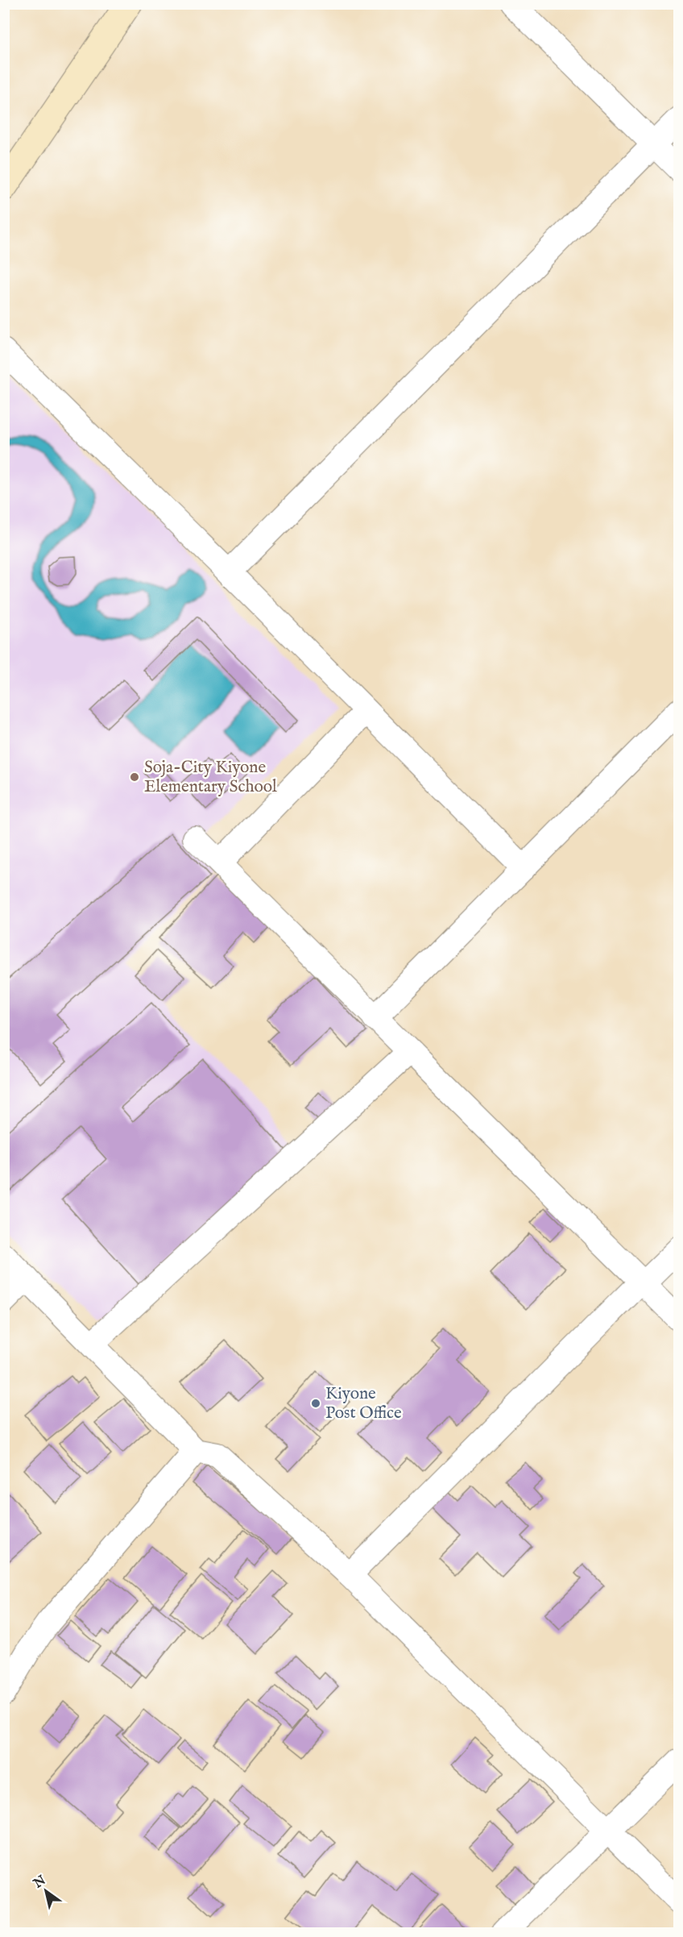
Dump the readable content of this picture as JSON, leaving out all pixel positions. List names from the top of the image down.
{
  "places": ["Soja-City Kiyone Elementary School", "Kiyone Post Office"],
  "north": "top left"
}
